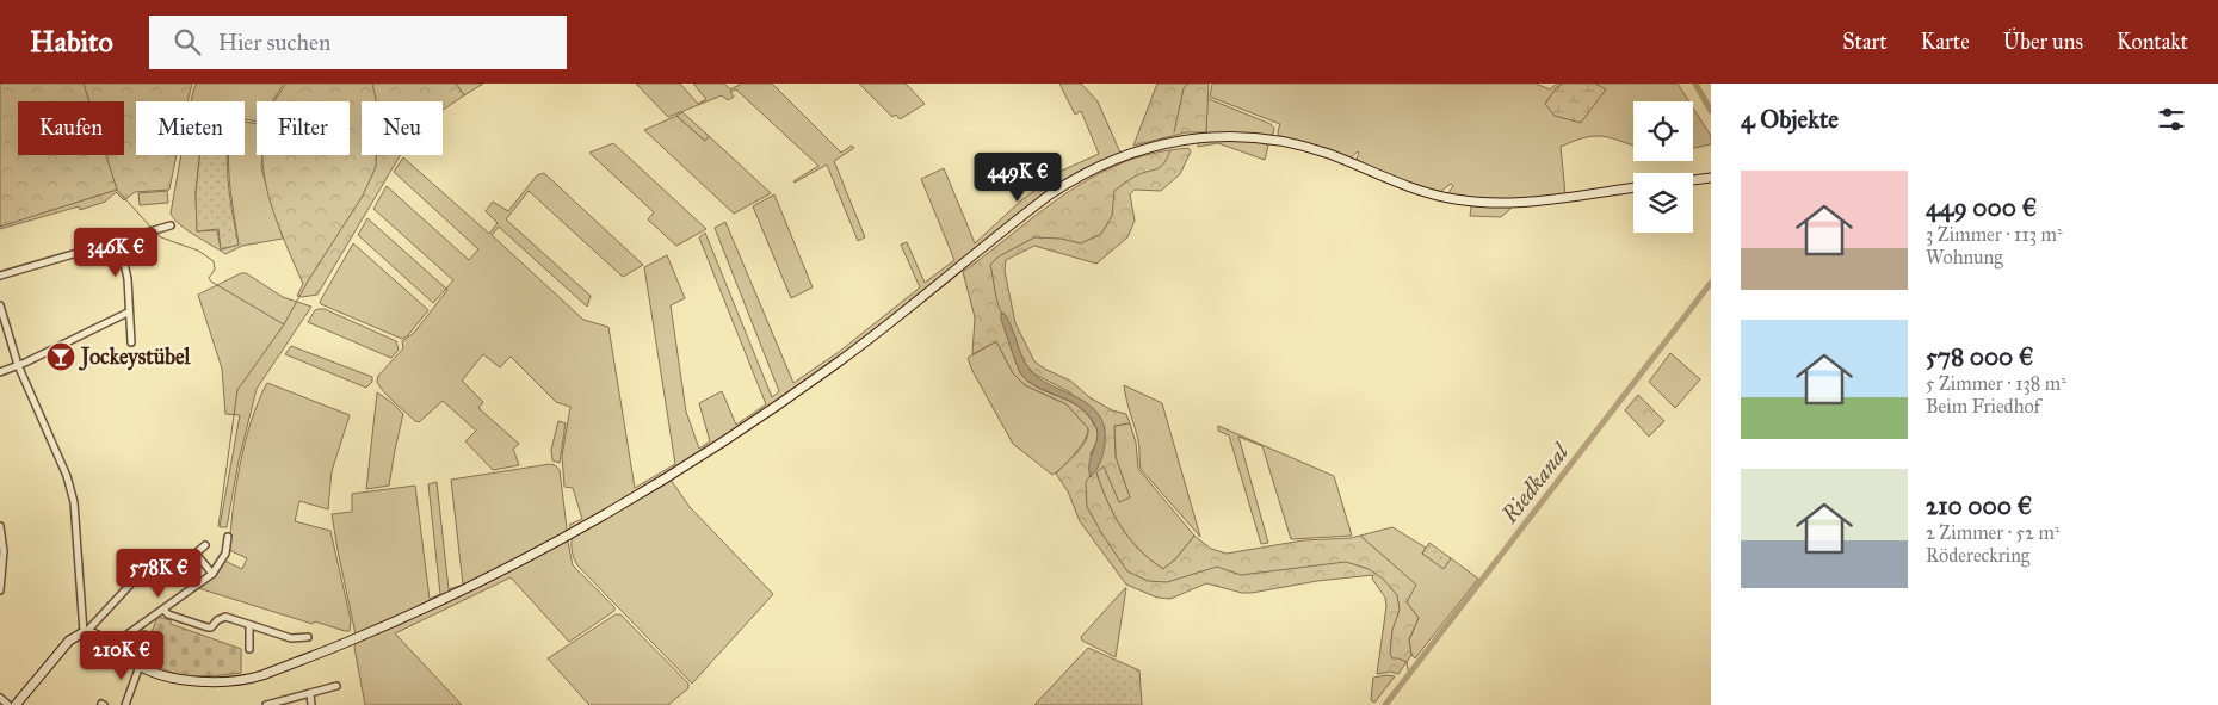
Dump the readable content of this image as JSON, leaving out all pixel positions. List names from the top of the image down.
{
  "water": ["Riedkanal"],
  "places": {
    "bar": ["Jockeystübel"]
  },
  "page": {
    "header": "Habito",
    "search": "Hier suchen",
    "nav": [
      "Start",
      "Karte",
      "Über uns",
      "Kontakt"
    ],
    "heading": "4 Objekte",
    "chip": [
      "Kaufen",
      "Mieten",
      "Filter",
      "Neu"
    ],
    "price": [
      "449K €",
      "346K €",
      "578K €",
      "210K €"
    ],
    "list": [
      {
        "name": "449 000 €",
        "note": "3 Zimmer · 113 m² · Wohnung"
      },
      {
        "name": "578 000 €",
        "note": "5 Zimmer · 138 m² · Beim Friedhof"
      },
      {
        "name": "210 000 €",
        "note": "2 Zimmer · 52 m² · Rödereckring"
      }
    ]
  }
}
